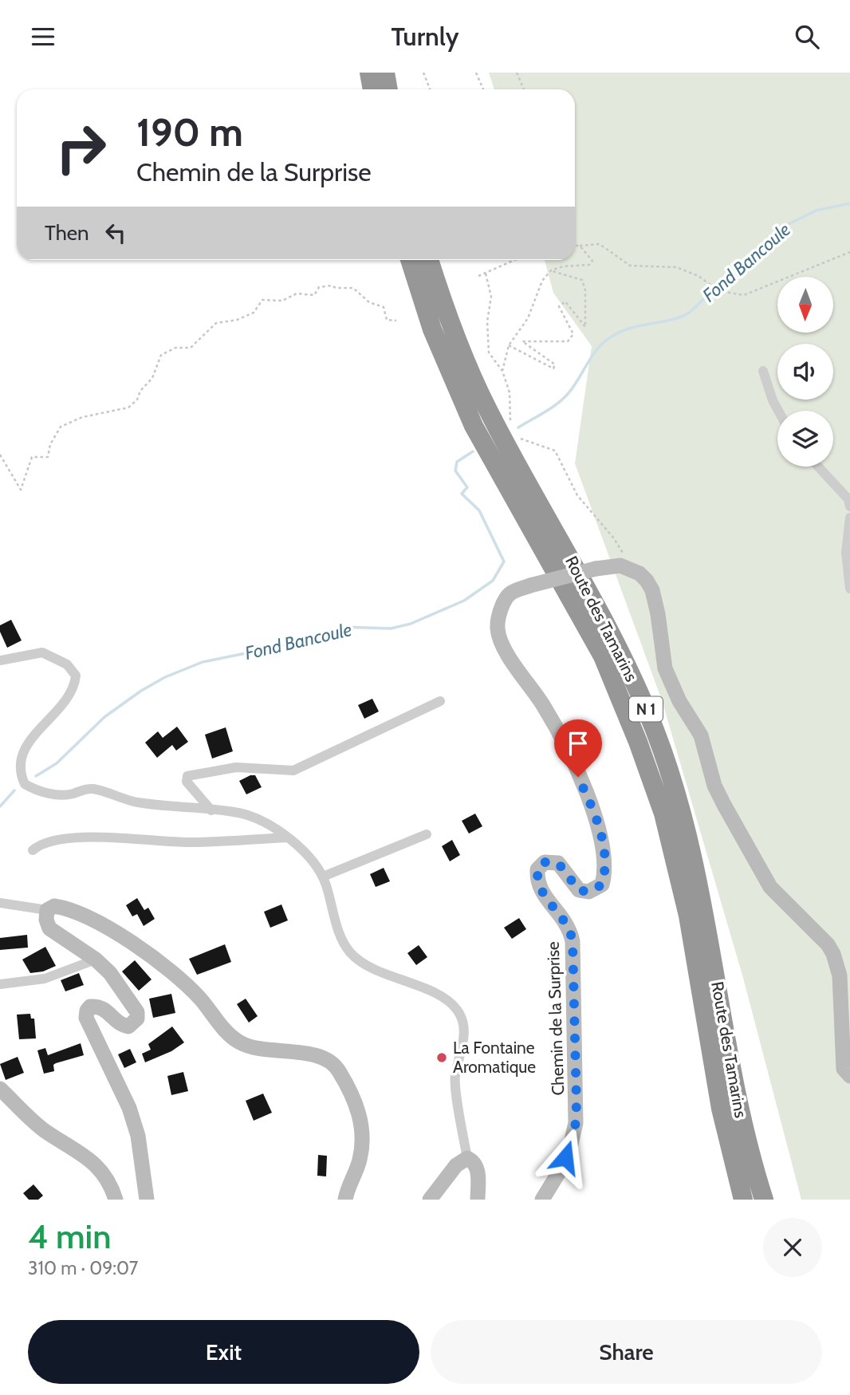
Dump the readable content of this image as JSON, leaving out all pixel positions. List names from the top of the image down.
{
  "streets": {
    "highway": ["Route des Tamarins", "N 1"],
    "main road": ["Chemin de la Surprise"]
  },
  "water": ["Fond Bancoule"],
  "places": ["La Fontaine Aromatique"],
  "north": "bottom",
  "page": {
    "header": "Turnly",
    "turn": ["190 m", "Chemin de la Surprise"],
    "then": "Then",
    "heading": ["4 min", "310 m · 09:07"],
    "buttons": ["Exit", "Share"]
  }
}
